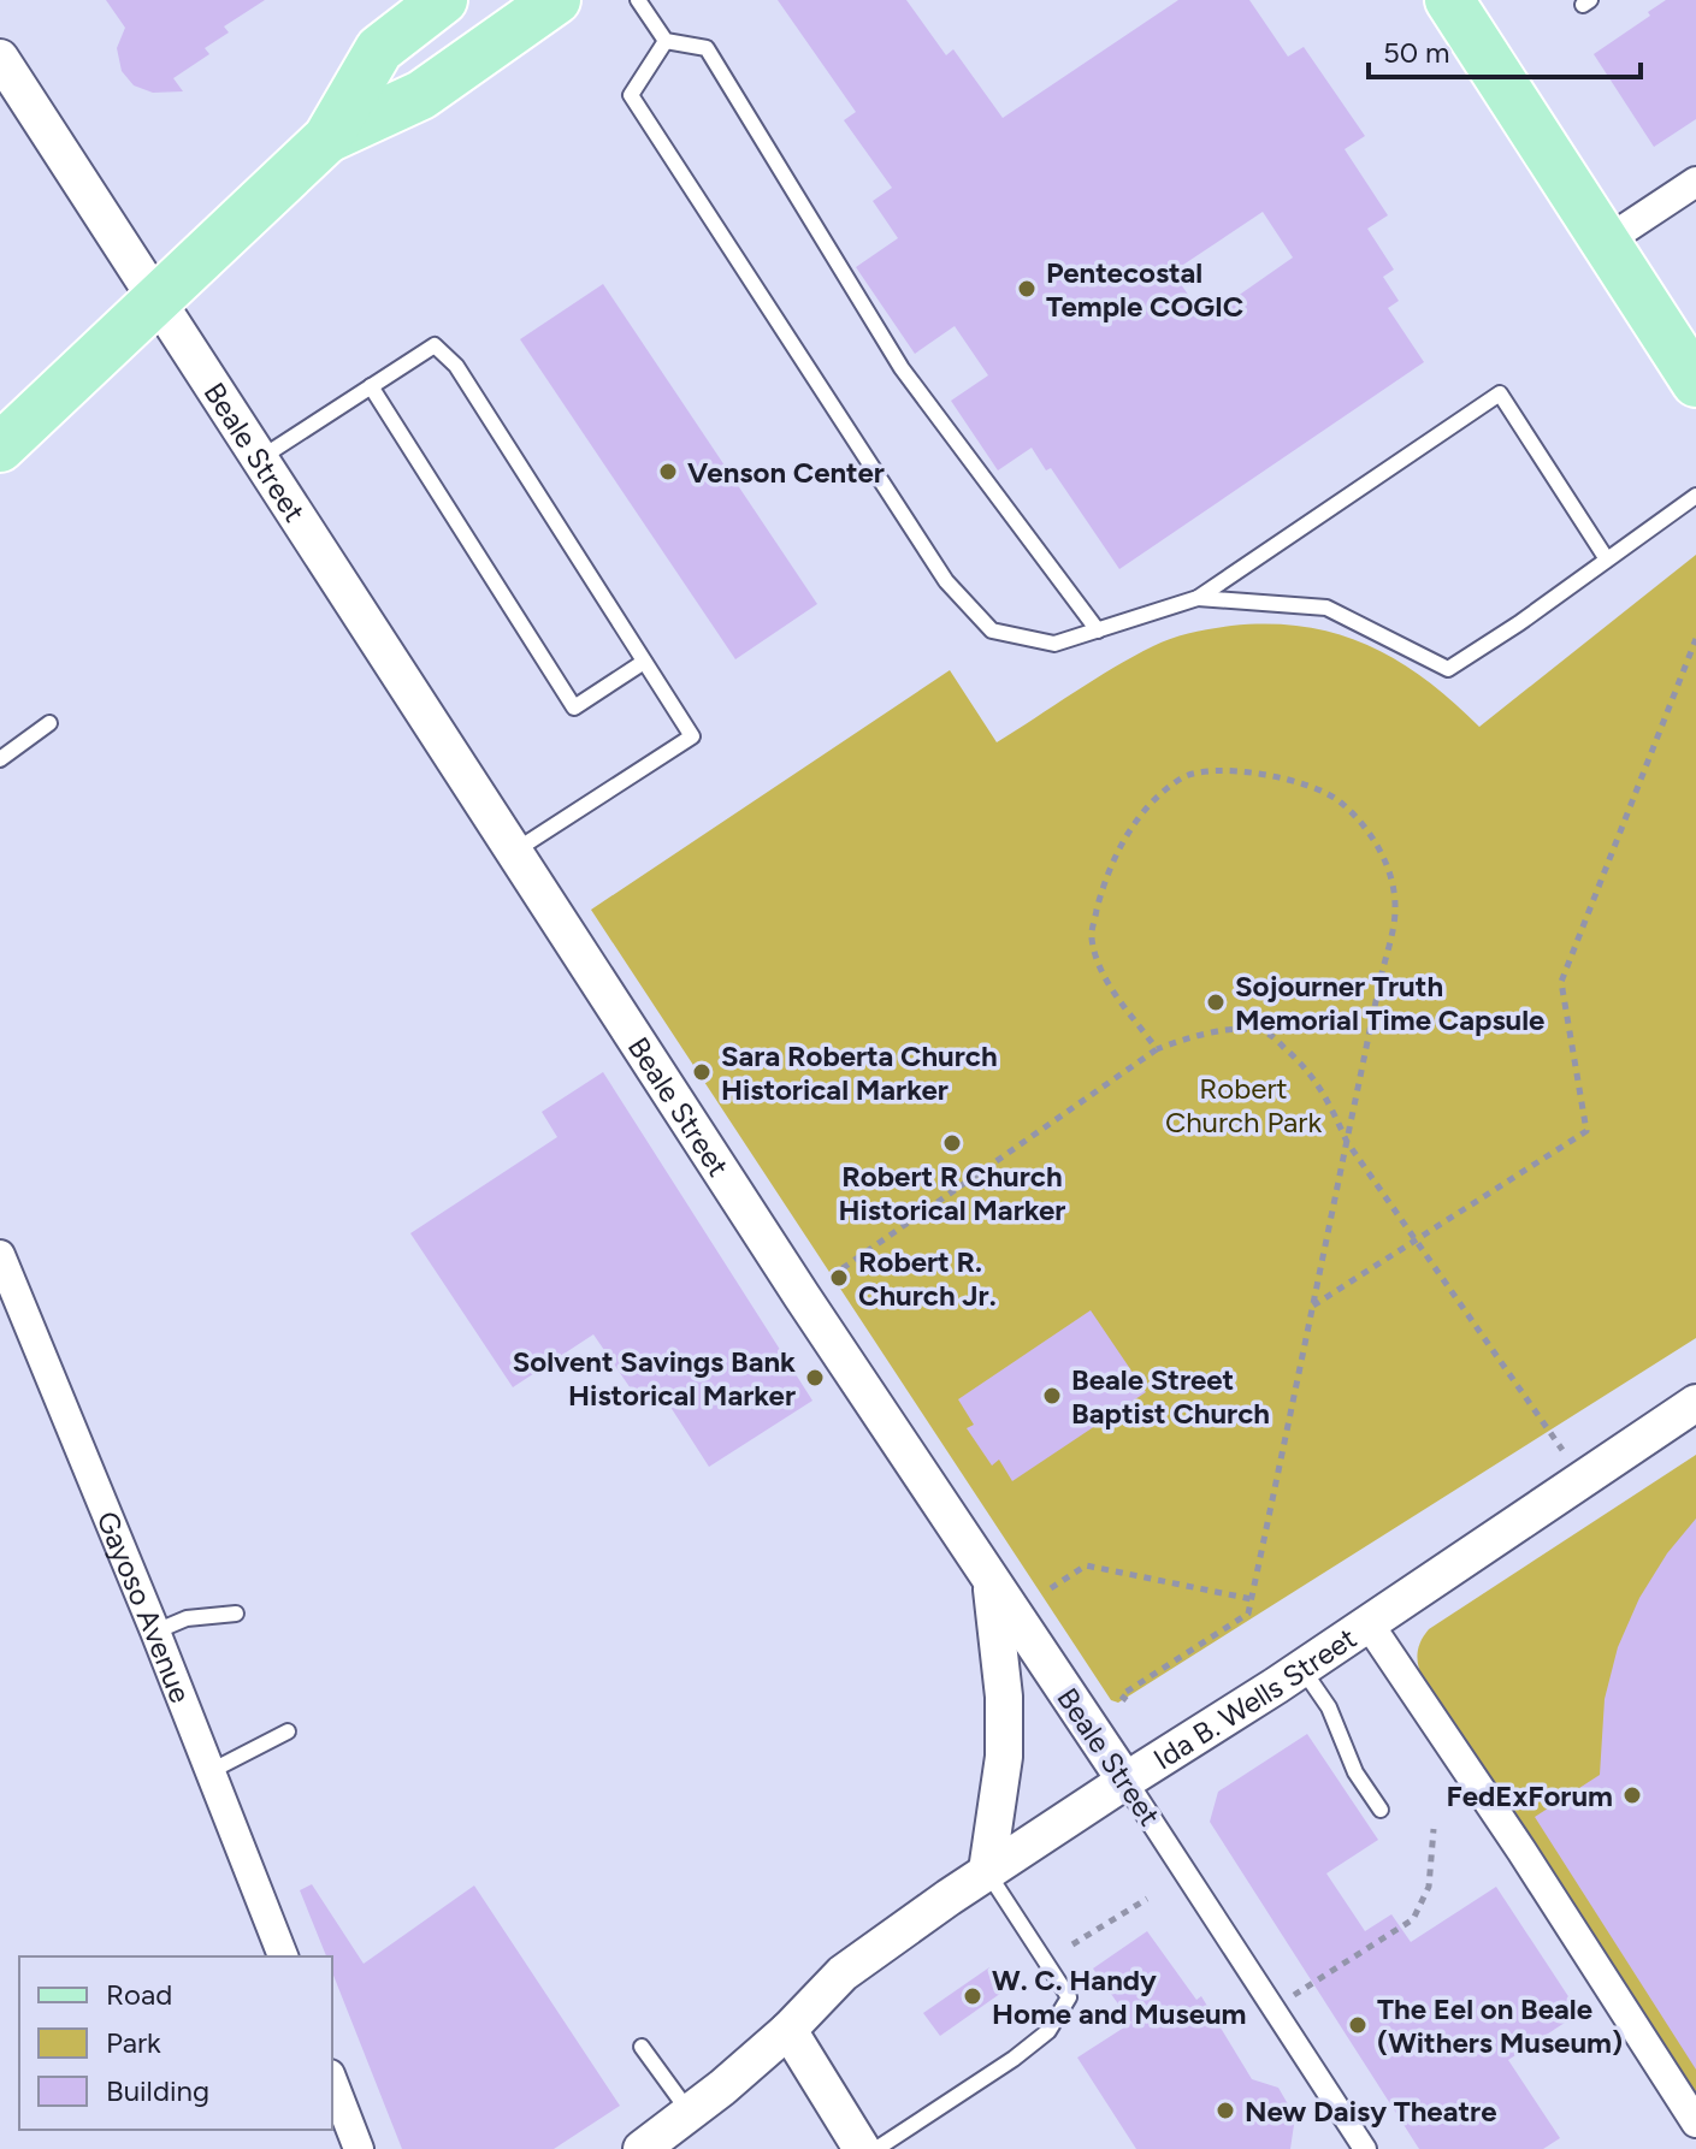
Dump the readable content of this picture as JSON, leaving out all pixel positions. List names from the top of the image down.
{
  "streets": {
    "street": ["Beale Street", "Gayoso Avenue", "Ida B. Wells Street"]
  },
  "crossings": [
    ["Beale Street", "Ida B. Wells Street"]
  ],
  "parks": ["Robert Church Park"],
  "places": [
    "Pentecostal Temple COGIC",
    "Venson Center",
    "Sojourner Truth Memorial Time Capsule",
    "Sara Roberta Church Historical Marker",
    "Robert R Church Historical Marker",
    "Robert R. Church Jr.",
    "Solvent Savings Bank Historical Marker",
    "Beale Street Baptist Church",
    "FedExForum",
    "W. C. Handy Home and Museum",
    "The Eel on Beale (Withers Museum)",
    "New Daisy Theatre"
  ],
  "legend": ["Road", "Park", "Building"],
  "scale_bar": "50 m"
}
